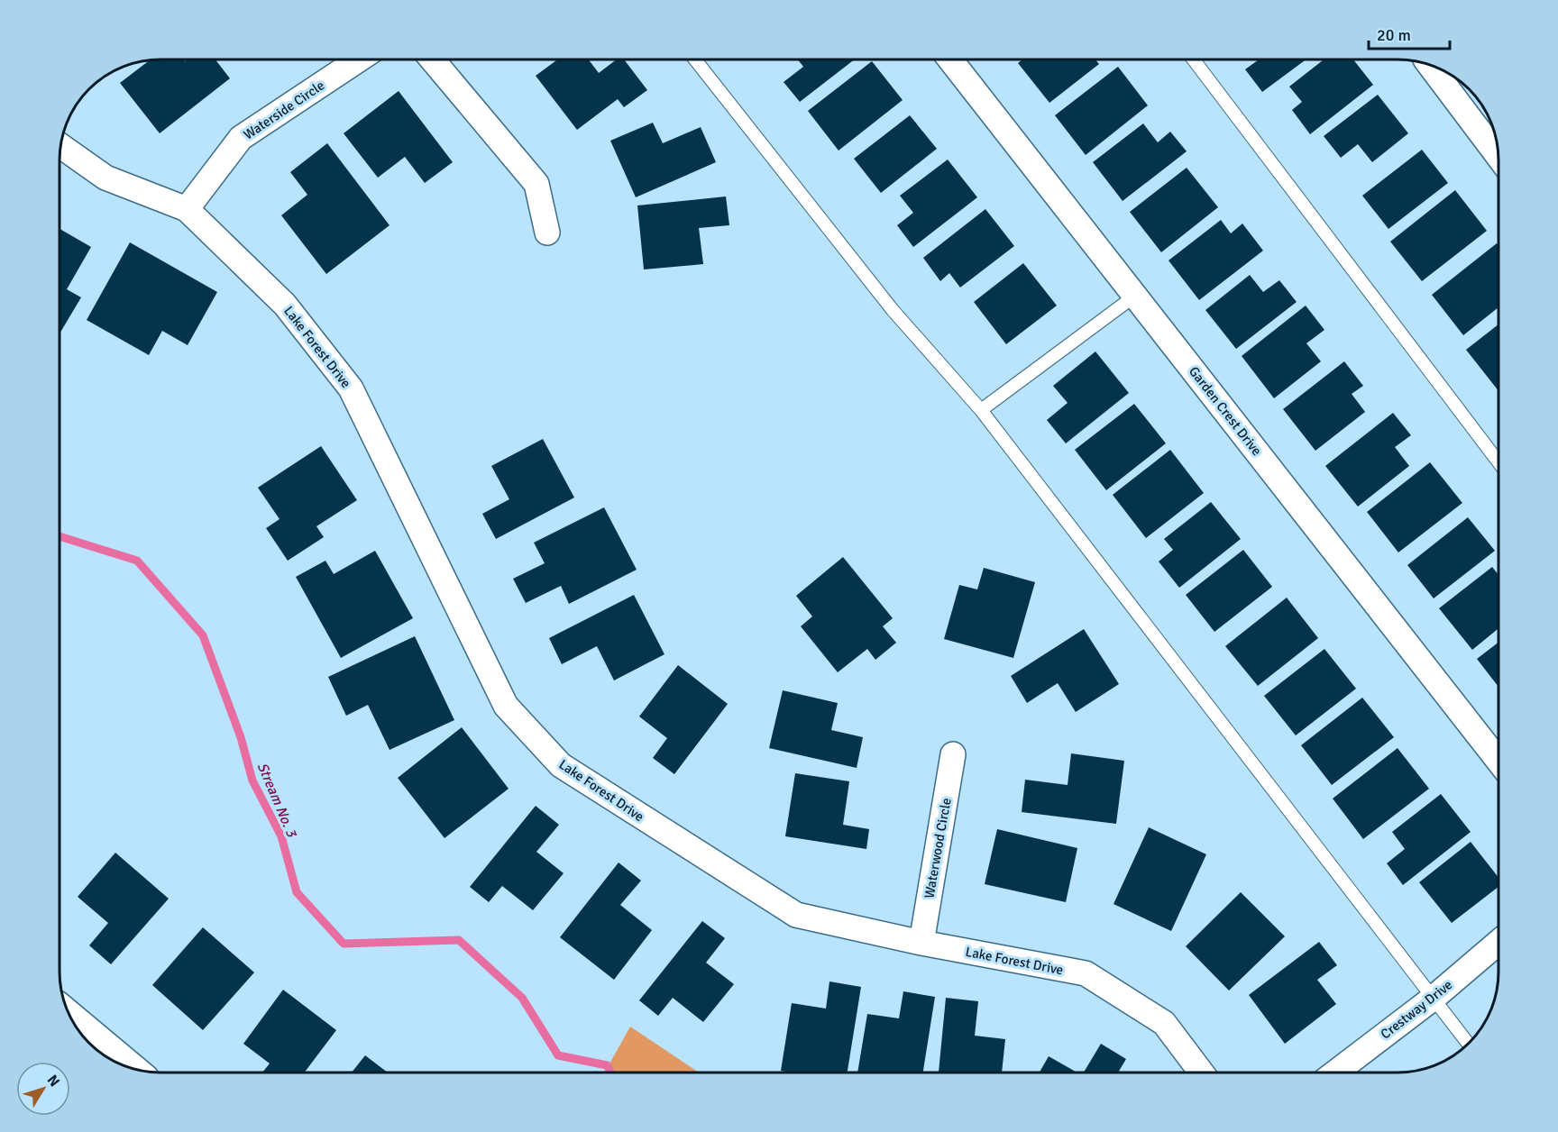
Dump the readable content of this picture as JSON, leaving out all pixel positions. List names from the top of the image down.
{
  "streets": {
    "street": [
      "Waterside Circle",
      "Lake Forest Drive",
      "Garden Crest Drive",
      "Waterwood Circle",
      "Crestway Drive"
    ]
  },
  "crossings": [
    ["Waterside Circle", "Lake Forest Drive"],
    ["Lake Forest Drive", "Waterwood Circle"]
  ],
  "water": ["Stream No. 3"],
  "scale_bar": "20 m",
  "north": "top right"
}
